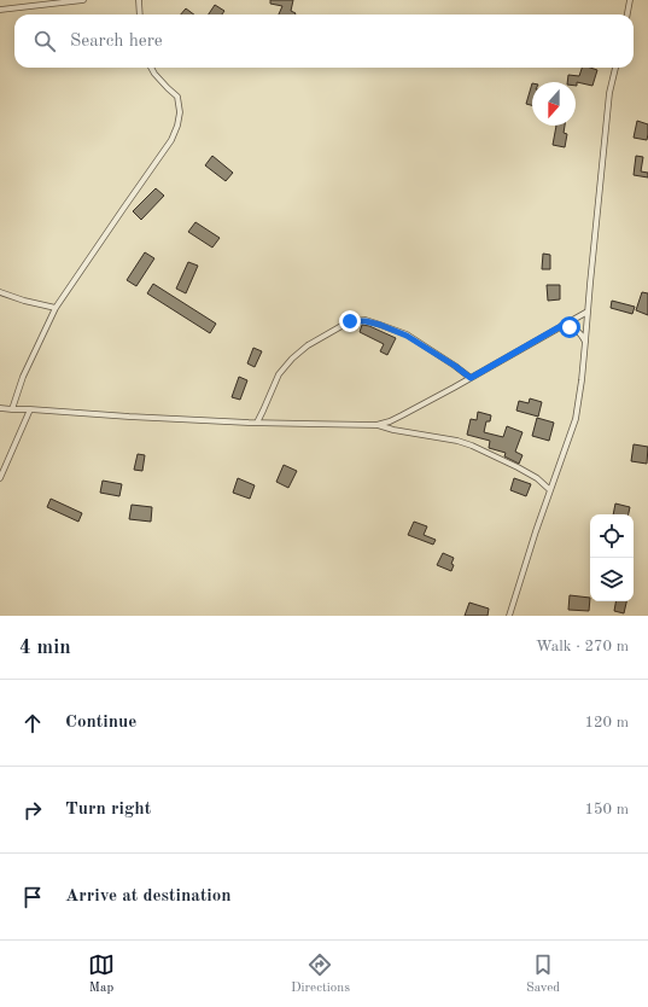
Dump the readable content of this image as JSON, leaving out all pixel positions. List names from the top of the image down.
{
  "north": "bottom",
  "page": {
    "search": "Search here",
    "heading": ["4 min", "Walk · 270 m"],
    "list": [
      ["Continue", "120 m"],
      ["Turn right", "150 m"],
      "Arrive at destination"
    ],
    "nav": ["Map", "Directions", "Saved"]
  }
}
